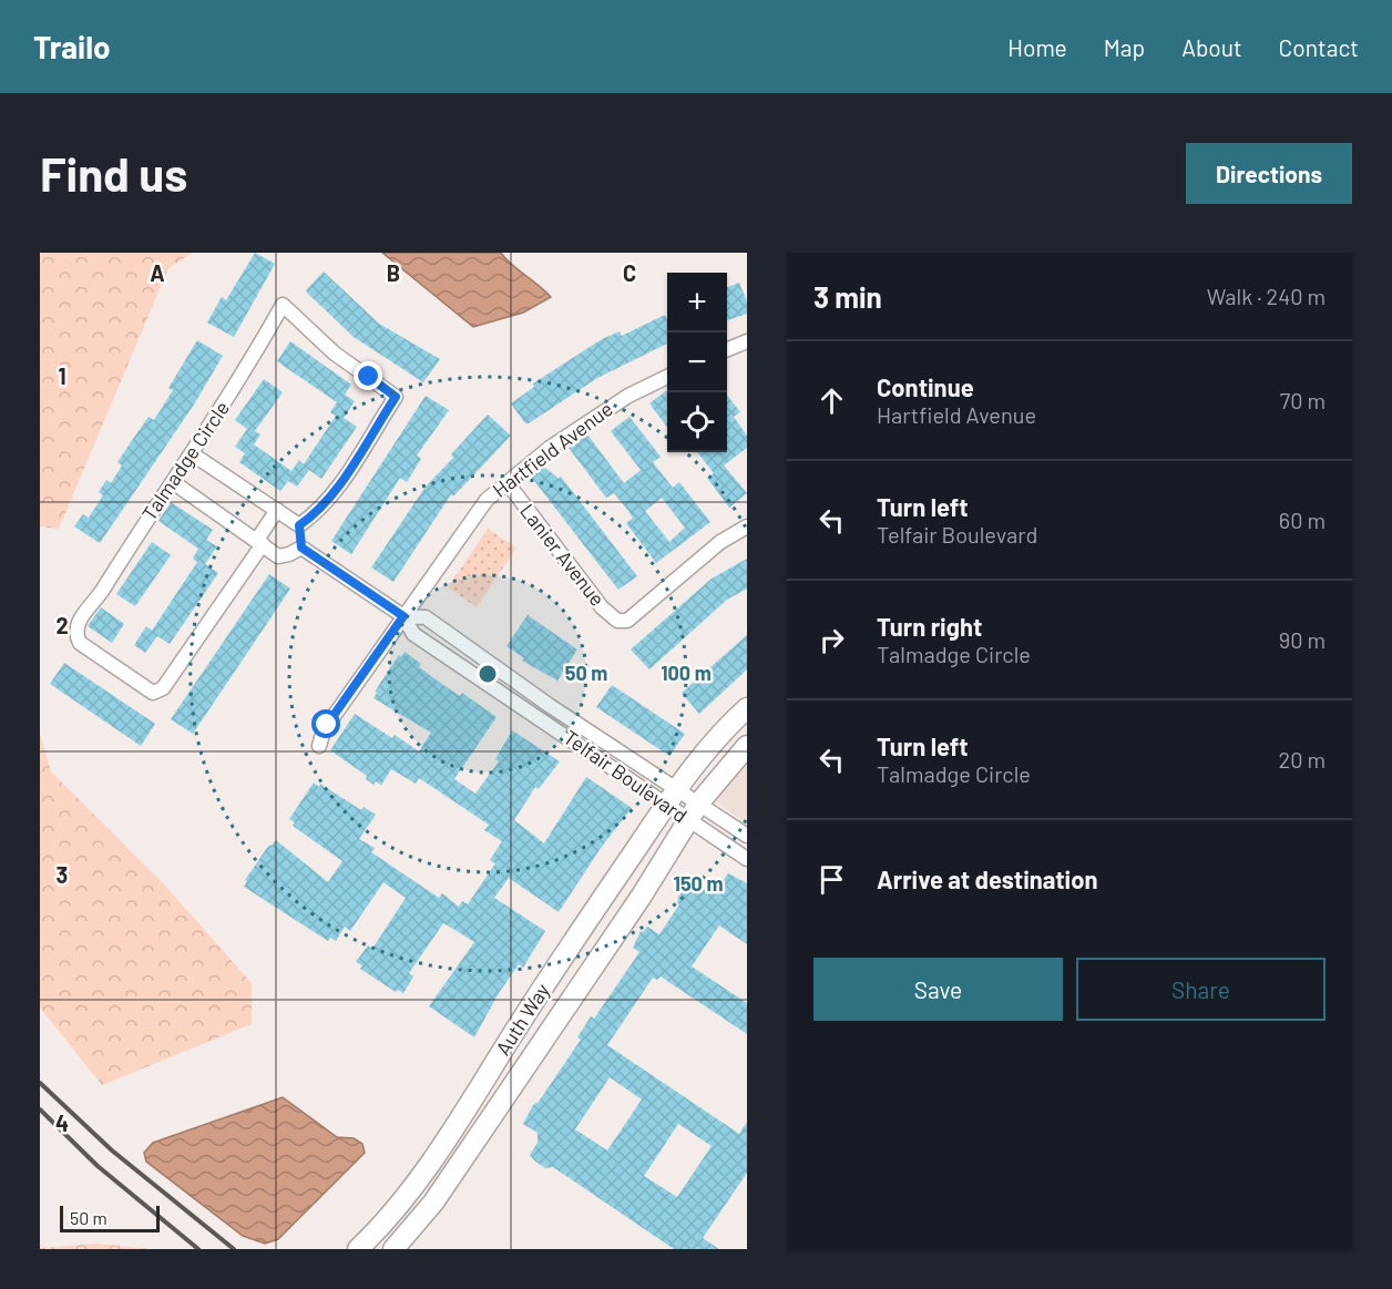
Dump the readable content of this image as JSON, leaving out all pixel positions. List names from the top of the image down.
{
  "streets": {
    "street": [
      "Hartfield Avenue",
      "Talmadge Circle",
      "Lanier Avenue",
      "Telfair Boulevard",
      "Auth Way"
    ]
  },
  "crossings": [
    ["Hartfield Avenue", "Lanier Avenue"],
    ["Hartfield Avenue", "Telfair Boulevard"],
    ["Telfair Boulevard", "Auth Way"]
  ],
  "scale_bar": "50 m",
  "page": {
    "header": "Trailo",
    "nav": [
      "Home",
      "Map",
      "About",
      "Contact"
    ],
    "buttons": [
      "Directions",
      ["Save", "Share"]
    ],
    "title": "Find us",
    "heading": ["3 min", "Walk · 240 m"],
    "map_buttons": ["+", "−"],
    "list": [
      ["Continue", "Hartfield Avenue", "70 m"],
      ["Turn left", "Telfair Boulevard", "60 m"],
      ["Turn right", "Talmadge Circle", "90 m"],
      ["Turn left", "Talmadge Circle", "20 m"],
      "Arrive at destination"
    ],
    "scale": "50 m"
  },
  "grid": {
    "columns": ["A", "B", "C"],
    "rows": [
      "1",
      "2",
      "3",
      "4"
    ]
  },
  "rings": ["50 m", "100 m", "150 m"]
}
